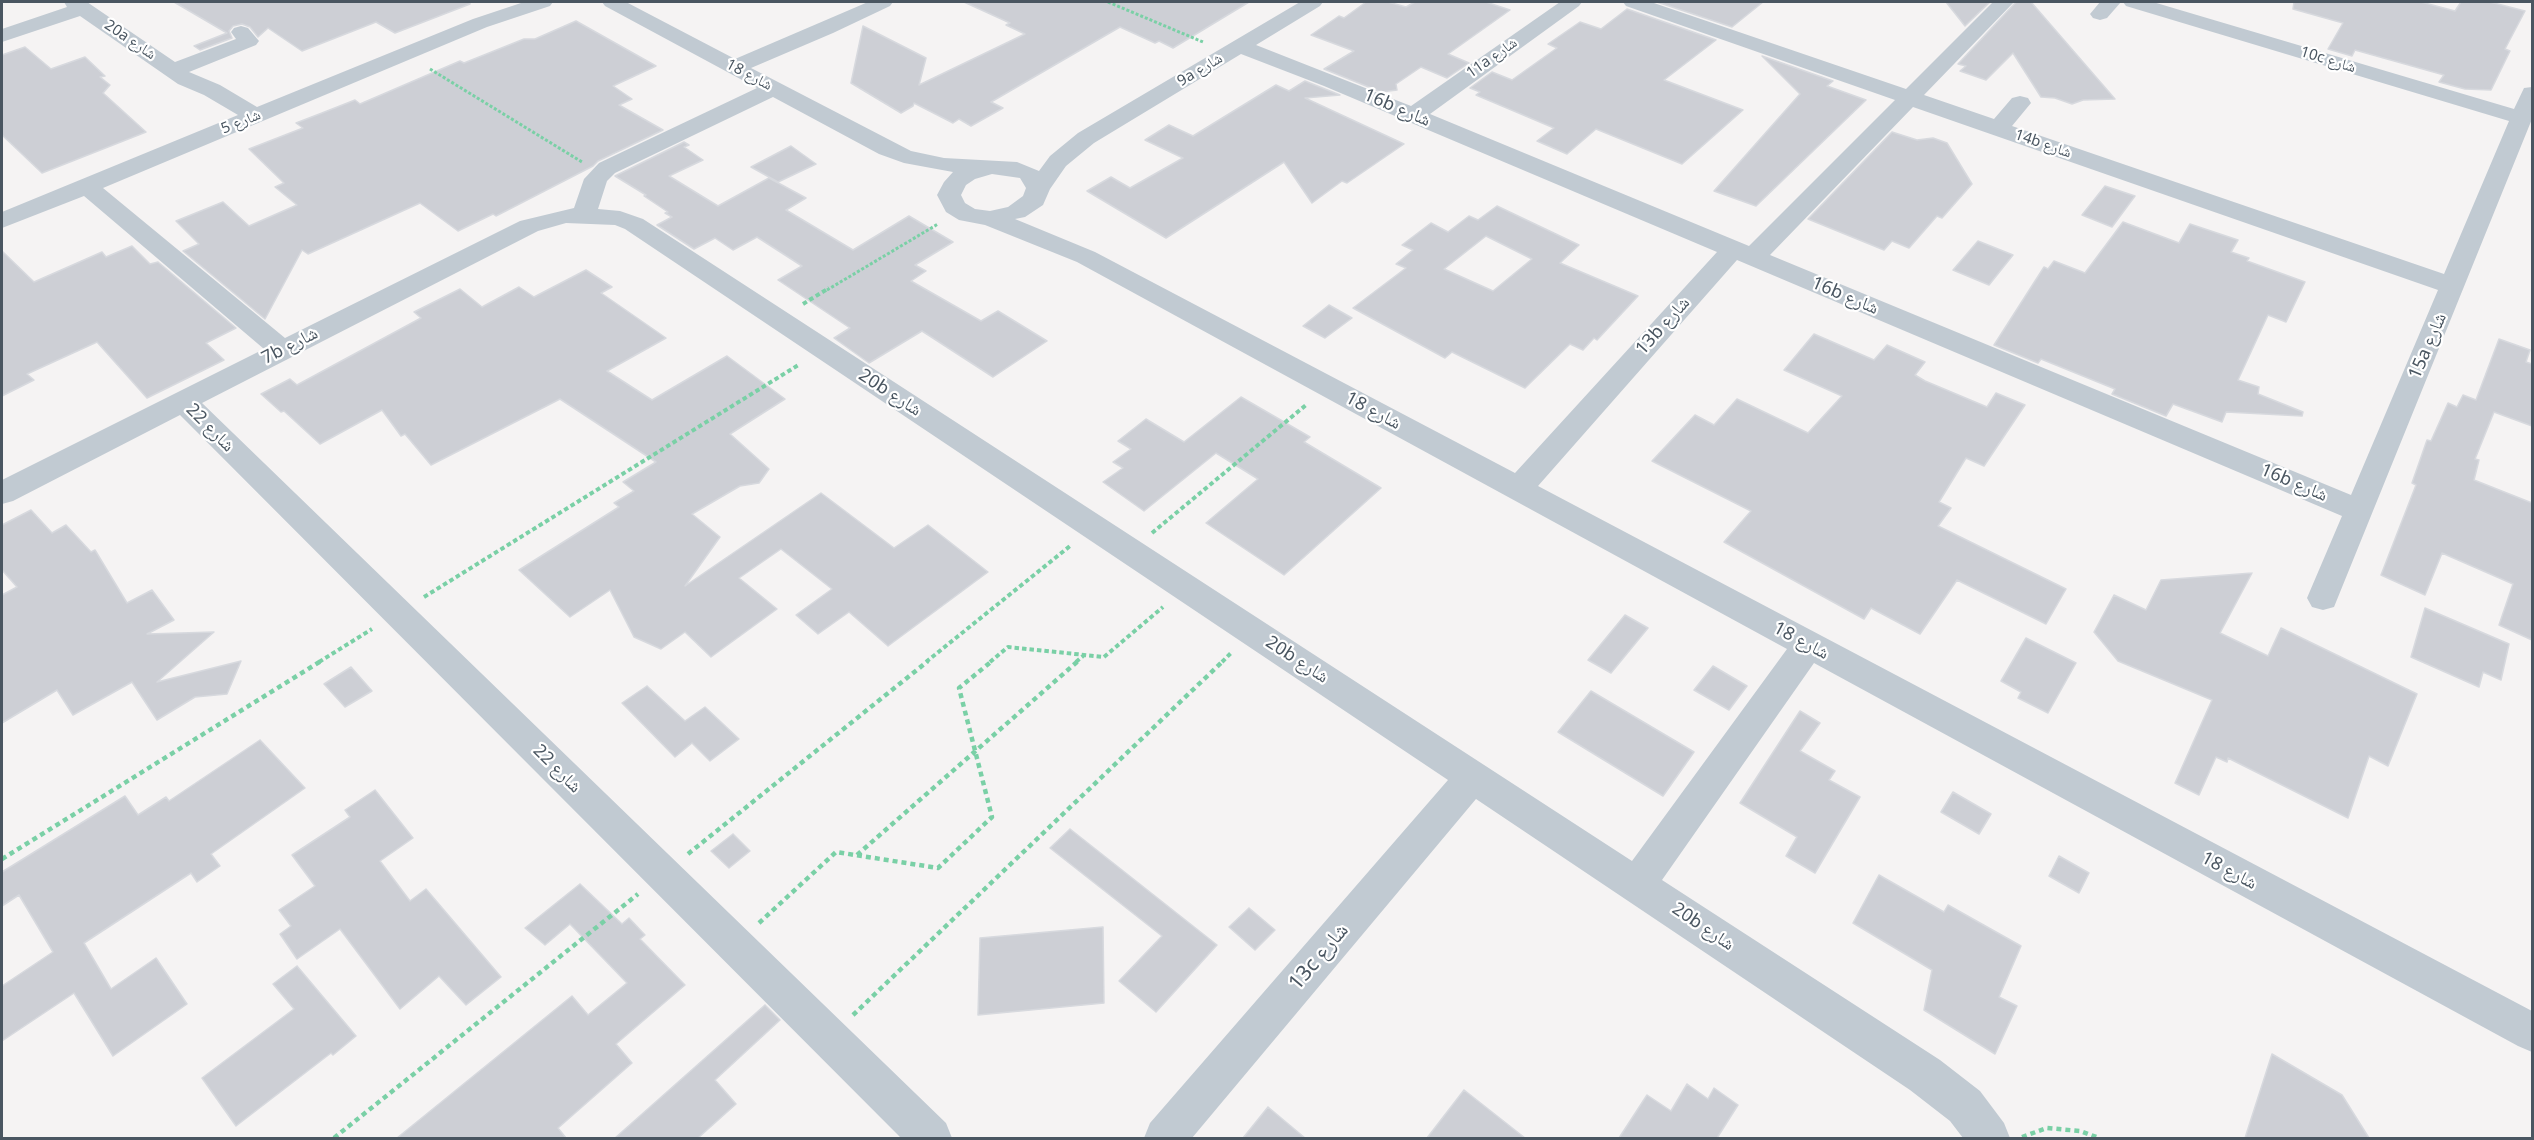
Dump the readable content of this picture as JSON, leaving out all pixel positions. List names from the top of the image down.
{
  "streets": {
    "street": [
      "20a شارع",
      "11a شارع",
      "10c شارع",
      "9a شارع",
      "شارع 18",
      "16b شارع",
      "شارع 5",
      "14b شارع",
      "13b شارع",
      "7b شارع",
      "15a شارع",
      "20b شارع",
      "شارع 22",
      "13c شارع"
    ]
  },
  "crossings": [
    ["20a شارع", "شارع 5"],
    ["11a شارع", "16b شارع"],
    ["10c شارع", "15a شارع"],
    ["9a شارع", "شارع 18"],
    ["9a شارع", "16b شارع"],
    ["شارع 18", "13b شارع"],
    ["16b شارع", "13b شارع"],
    ["16b شارع", "15a شارع"],
    ["14b شارع", "13b شارع"],
    ["14b شارع", "15a شارع"],
    ["7b شارع", "20b شارع"],
    ["7b شارع", "شارع 22"],
    ["20b شارع", "13c شارع"]
  ]
}
